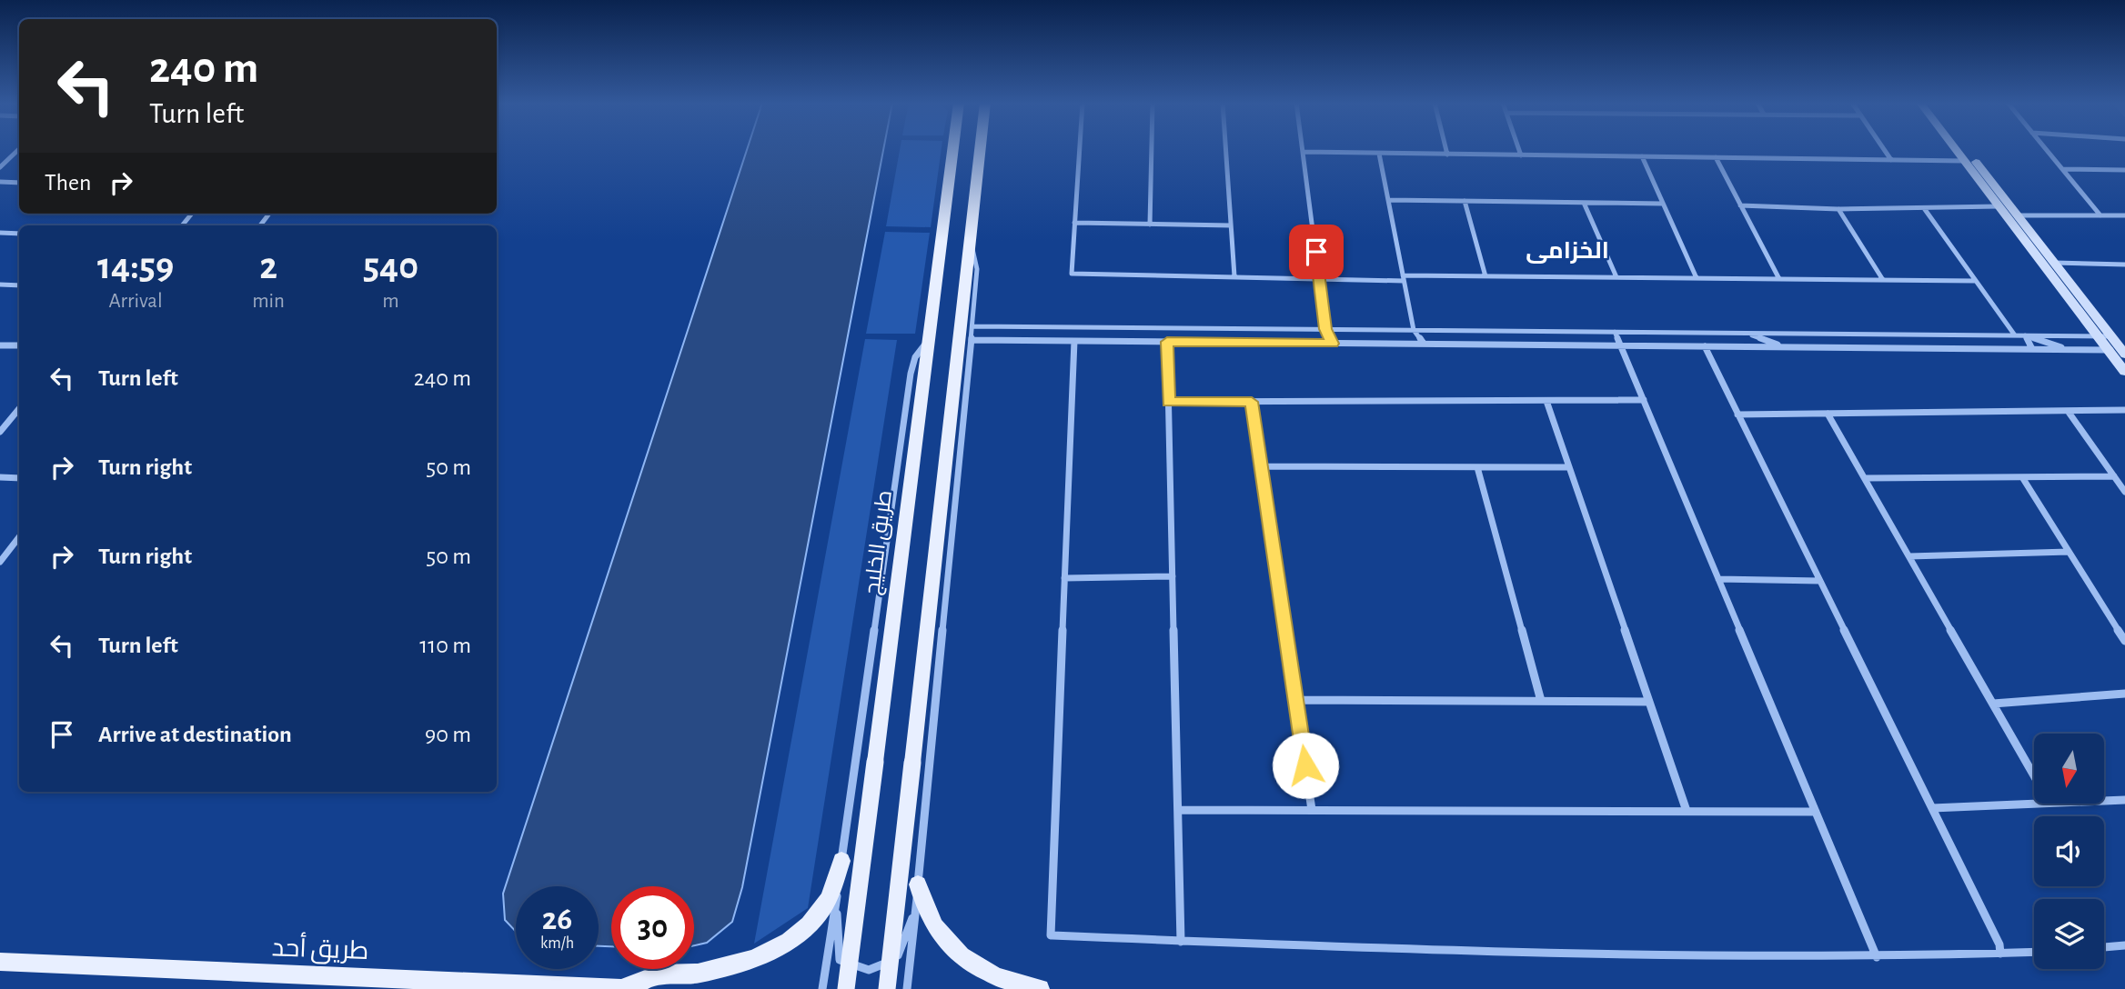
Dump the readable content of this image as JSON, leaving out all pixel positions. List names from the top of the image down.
{
  "streets": {
    "main road": ["طريق الخليج", "طريق أحد"]
  },
  "districts": ["الخزامى"],
  "north": "bottom",
  "page": {
    "turn": ["240 m", "Turn left"],
    "then": "Then",
    "eta": [
      "14:59",
      "Arrival",
      "2",
      "min",
      "540",
      "m"
    ],
    "list": [
      {
        "name": "Turn left",
        "value": "240 m"
      },
      {
        "name": "Turn right",
        "value": "50 m"
      },
      {
        "name": "Turn right",
        "value": "50 m"
      },
      {
        "name": "Turn left",
        "value": "110 m"
      },
      {
        "name": "Arrive at destination",
        "value": "90 m"
      }
    ],
    "speed": "26 km/h",
    "limit": "30"
  }
}
